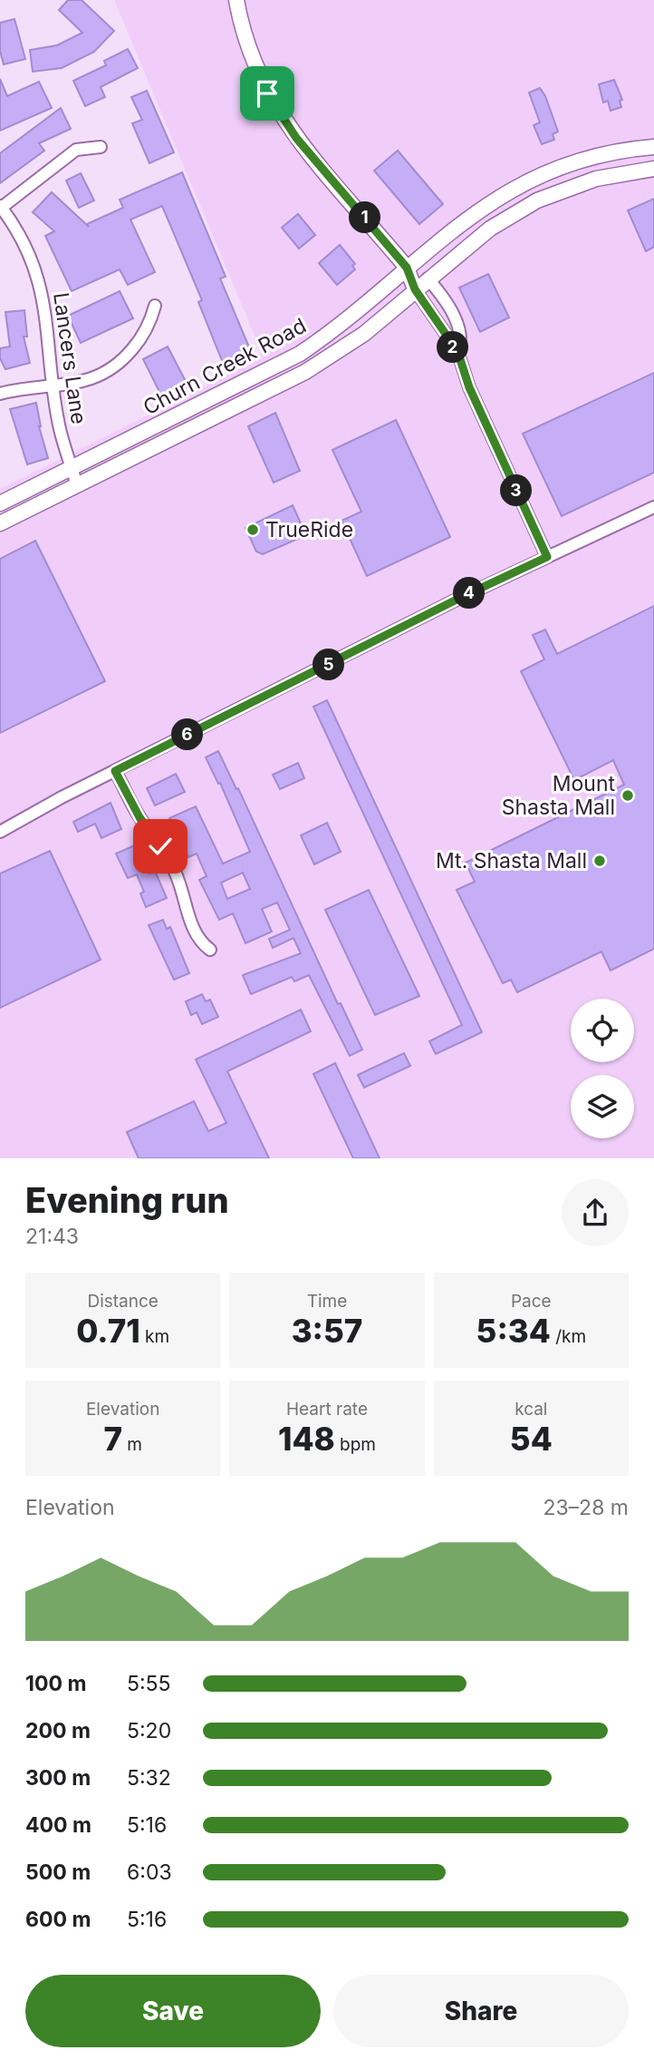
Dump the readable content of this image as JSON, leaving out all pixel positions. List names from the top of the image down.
{
  "streets": {
    "main road": ["Churn Creek Road"],
    "street": ["Lancers Lane"]
  },
  "crossings": [
    ["Lancers Lane", "Churn Creek Road"]
  ],
  "places": ["TrueRide", "Mount Shasta Mall", "Mt. Shasta Mall"],
  "page": {
    "pins": [
      "1",
      "2",
      "3",
      "4",
      "5",
      "6"
    ],
    "heading": ["Evening run", "21:43"],
    "stats": [
      ["Distance", "0.71 km"],
      ["Time", "3:57"],
      ["Pace", "5:34 /km"],
      ["Elevation", "7 m"],
      ["Heart rate", "148 bpm"],
      ["kcal", "54"]
    ],
    "chart": ["Elevation", "23–28 m"],
    "list": [
      {
        "name": "100 m",
        "note": "5:55"
      },
      {
        "name": "200 m",
        "note": "5:20"
      },
      {
        "name": "300 m",
        "note": "5:32"
      },
      {
        "name": "400 m",
        "note": "5:16"
      },
      {
        "name": "500 m",
        "note": "6:03"
      },
      {
        "name": "600 m",
        "note": "5:16"
      }
    ],
    "buttons": ["Save", "Share"]
  }
}
